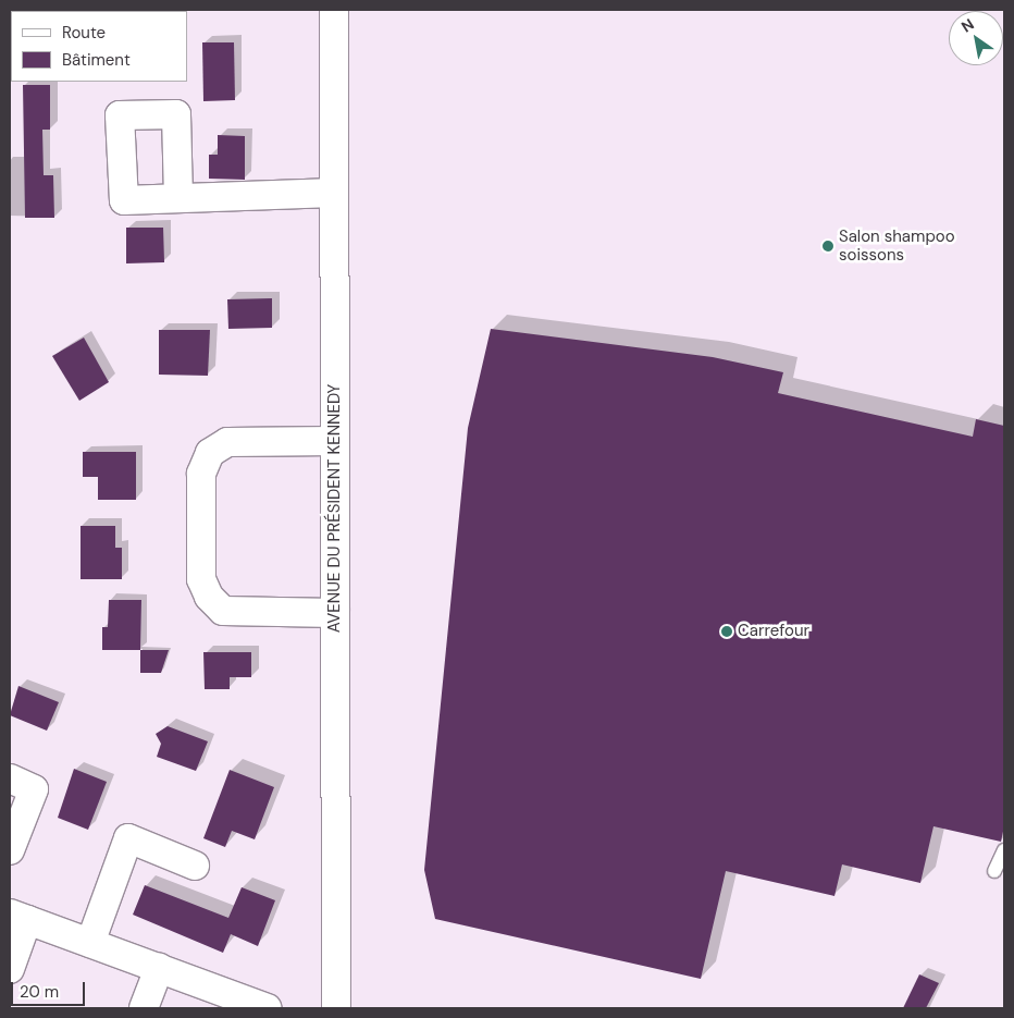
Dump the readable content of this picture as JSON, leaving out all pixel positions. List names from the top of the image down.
{
  "streets": {
    "street": ["AVENUE DU PRÉSIDENT KENNEDY"]
  },
  "places": ["Salon shampoo soissons", "Carrefour"],
  "legend": ["Route", "Bâtiment"],
  "scale_bar": "20 m",
  "north": "top left"
}
